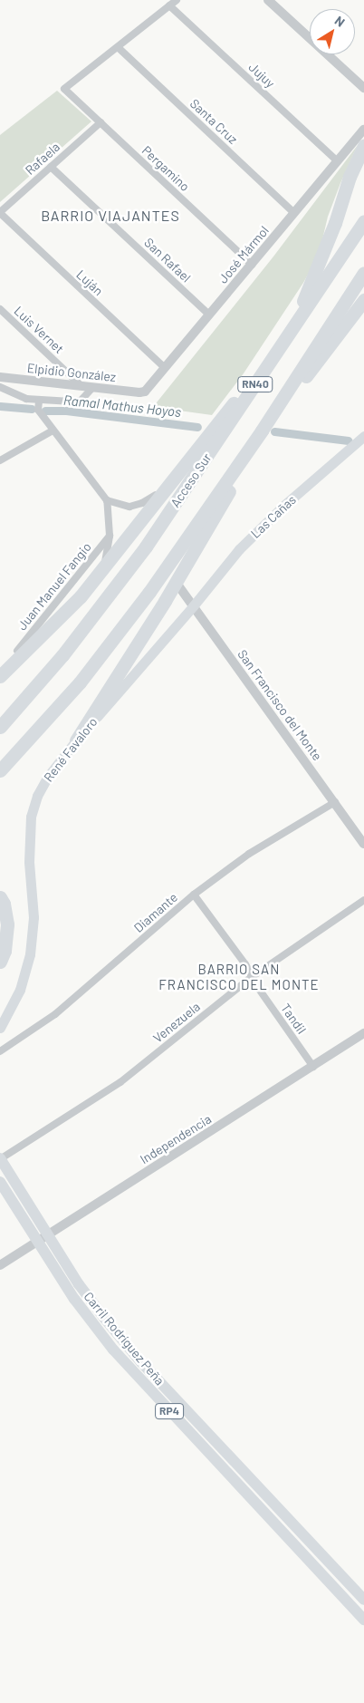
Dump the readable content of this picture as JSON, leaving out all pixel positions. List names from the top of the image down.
{
  "streets": {
    "highway": ["RN40", "Acceso Sur"],
    "main road": [
      "Las Cañas",
      "René Favaloro",
      "Carril Rodríguez Peña",
      "RP4"
    ],
    "street": [
      "Jujuy",
      "Santa Cruz",
      "Rafaela",
      "Pergamino",
      "José Mármol",
      "San Rafael",
      "Luján",
      "Luis Vernet",
      "Elpidio González",
      "Juan Manuel Fangio",
      "San Francisco del Monte",
      "Diamante",
      "Tandil",
      "Venezuela",
      "Independencia"
    ]
  },
  "crossings": [
    ["Jujuy", "José Mármol"],
    ["Santa Cruz", "Pergamino"],
    ["Santa Cruz", "José Mármol"],
    ["Rafaela", "Pergamino"],
    ["Rafaela", "San Rafael"],
    ["Rafaela", "Luján"],
    ["Pergamino", "José Mármol"],
    ["José Mármol", "San Rafael"],
    ["José Mármol", "Luján"],
    ["José Mármol", "Elpidio González"],
    ["Luis Vernet", "Elpidio González"],
    ["Las Cañas", "San Francisco del Monte"],
    ["Las Cañas", "René Favaloro"],
    ["San Francisco del Monte", "René Favaloro"],
    ["San Francisco del Monte", "Diamante"],
    ["Diamante", "Tandil"],
    ["Tandil", "Venezuela"],
    ["Tandil", "Independencia"],
    ["Venezuela", "Carril Rodríguez Peña"],
    ["Independencia", "Carril Rodríguez Peña"]
  ],
  "districts": ["BARRIO VIAJANTES", "BARRIO SAN FRANCISCO DEL MONTE"],
  "water": ["Ramal Mathus Hoyos"],
  "north": "top right"
}
